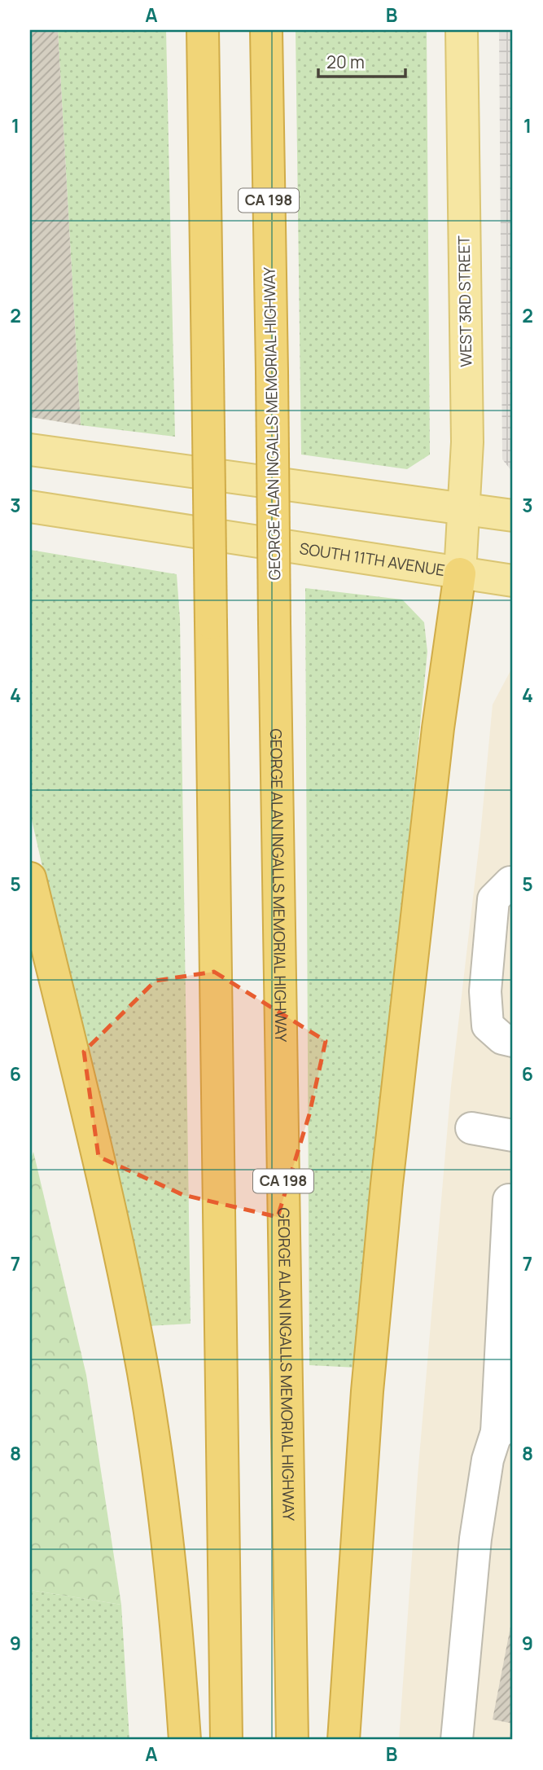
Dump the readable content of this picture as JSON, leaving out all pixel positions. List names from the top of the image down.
{
  "streets": {
    "highway": ["CA 198", "GEORGE ALAN INGALLS MEMORIAL HIGHWAY"],
    "main road": ["WEST 3RD STREET", "SOUTH 11TH AVENUE"]
  },
  "crossings": [
    ["WEST 3RD STREET", "SOUTH 11TH AVENUE"]
  ],
  "scale_bar": "20 m",
  "grid": {
    "columns": ["A", "B"],
    "rows": [
      "1",
      "2",
      "3",
      "4",
      "5",
      "6",
      "7",
      "8",
      "9"
    ]
  }
}
